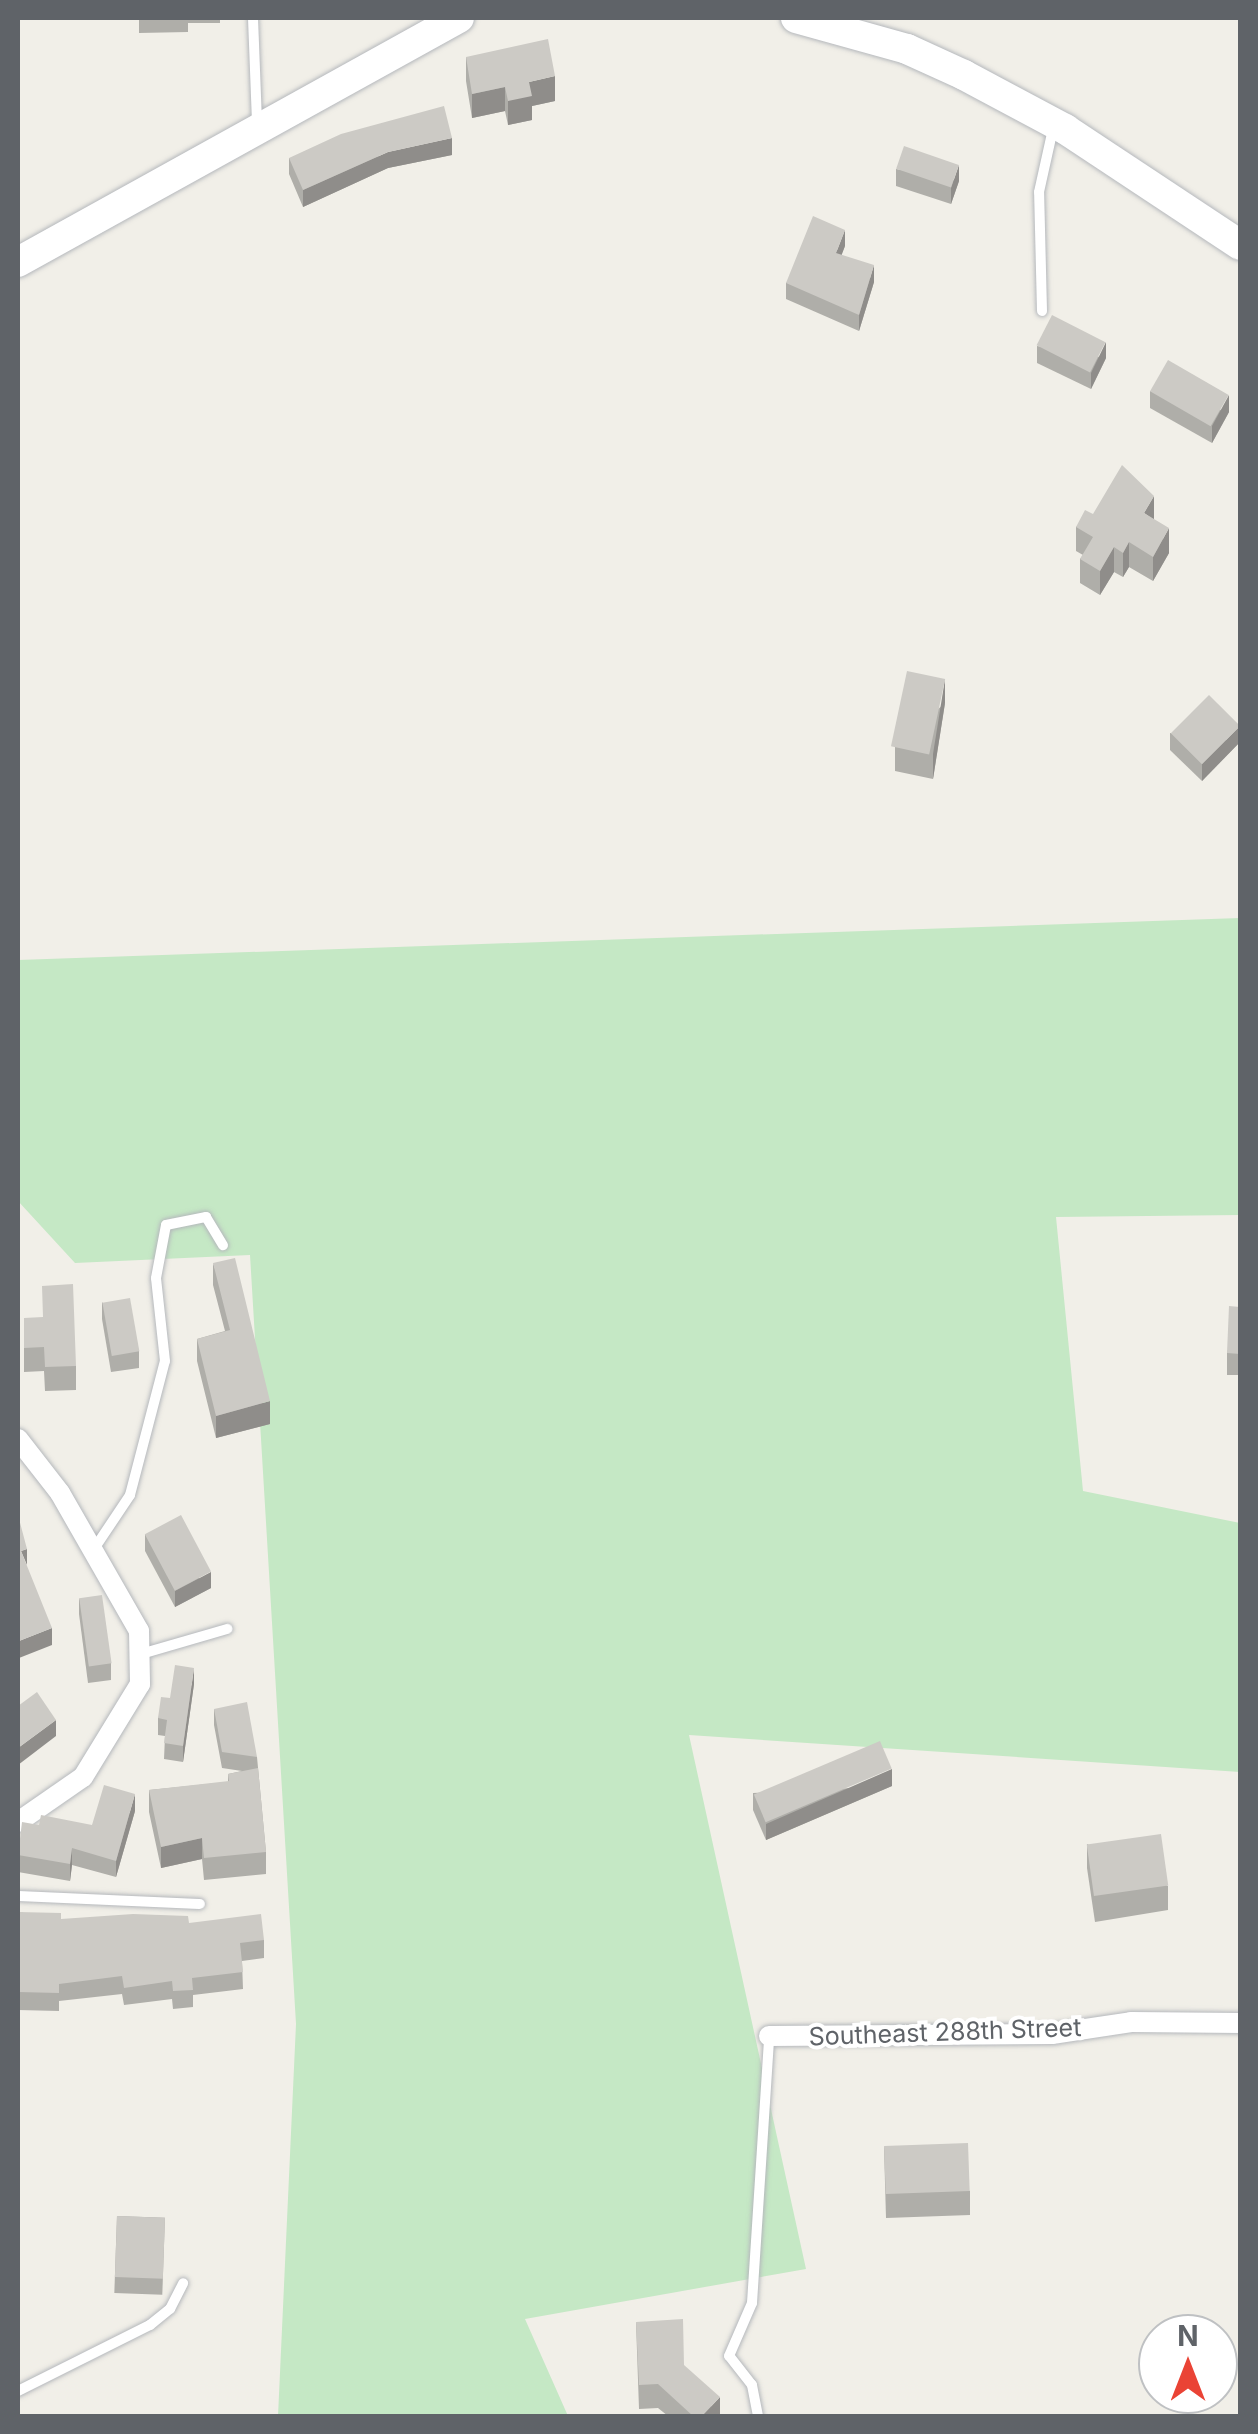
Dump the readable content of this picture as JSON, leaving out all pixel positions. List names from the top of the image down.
{
  "streets": {
    "street": ["Southeast 288th Street"]
  },
  "north": "top"
}
